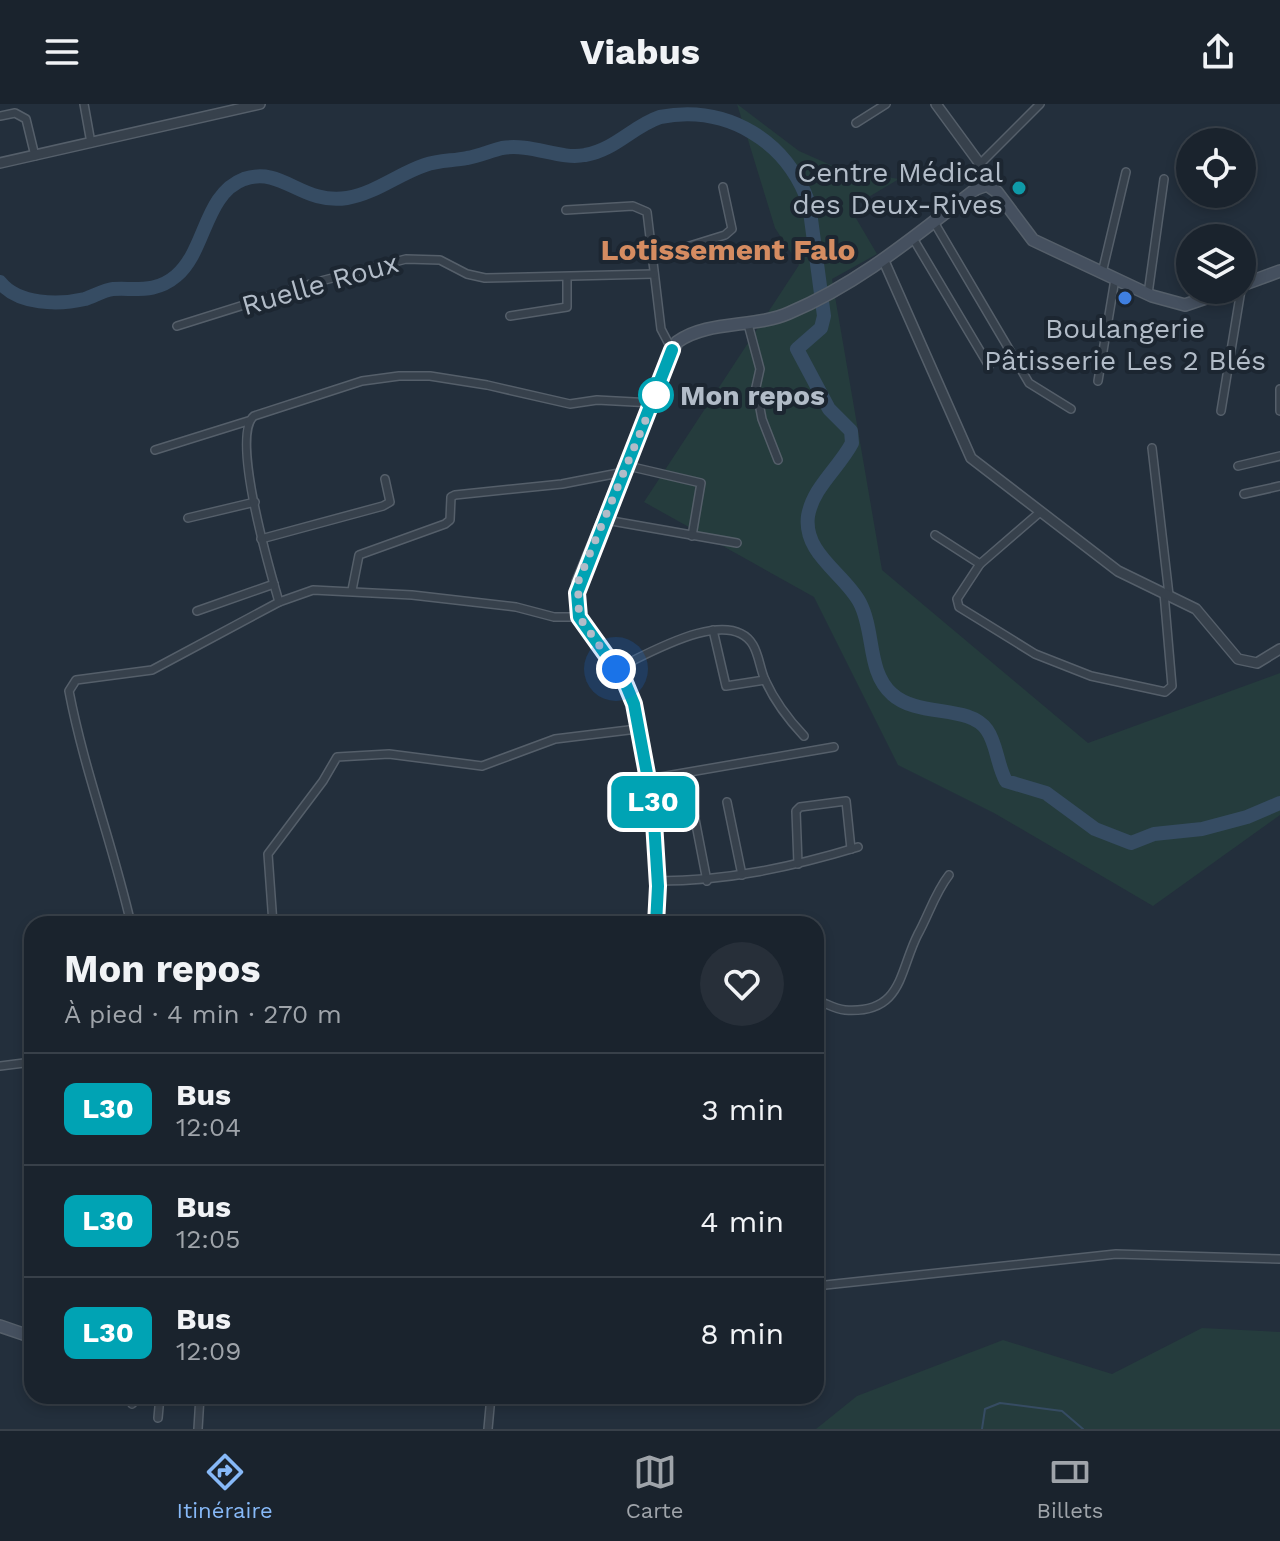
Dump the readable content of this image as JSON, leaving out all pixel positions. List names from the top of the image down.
{
  "streets": {
    "street": ["Ruelle Roux"]
  },
  "districts": ["Lotissement Falo"],
  "places": ["Centre Médical des Deux-Rives", "Boulangerie Pâtisserie Les 2 Blés", "Mon repos"],
  "lines": ["bus line L30"],
  "page": {
    "header": "Viabus",
    "on_map": "L30",
    "heading": ["Mon repos", "À pied · 4 min · 270 m"],
    "list": [
      {
        "mark": "L30",
        "name": "Bus",
        "note": "12:04",
        "value": "3 min"
      },
      {
        "mark": "L30",
        "name": "Bus",
        "note": "12:05",
        "value": "4 min"
      },
      {
        "mark": "L30",
        "name": "Bus",
        "note": "12:09",
        "value": "8 min"
      }
    ],
    "tabs": ["Itinéraire", "Carte", "Billets"]
  }
}
